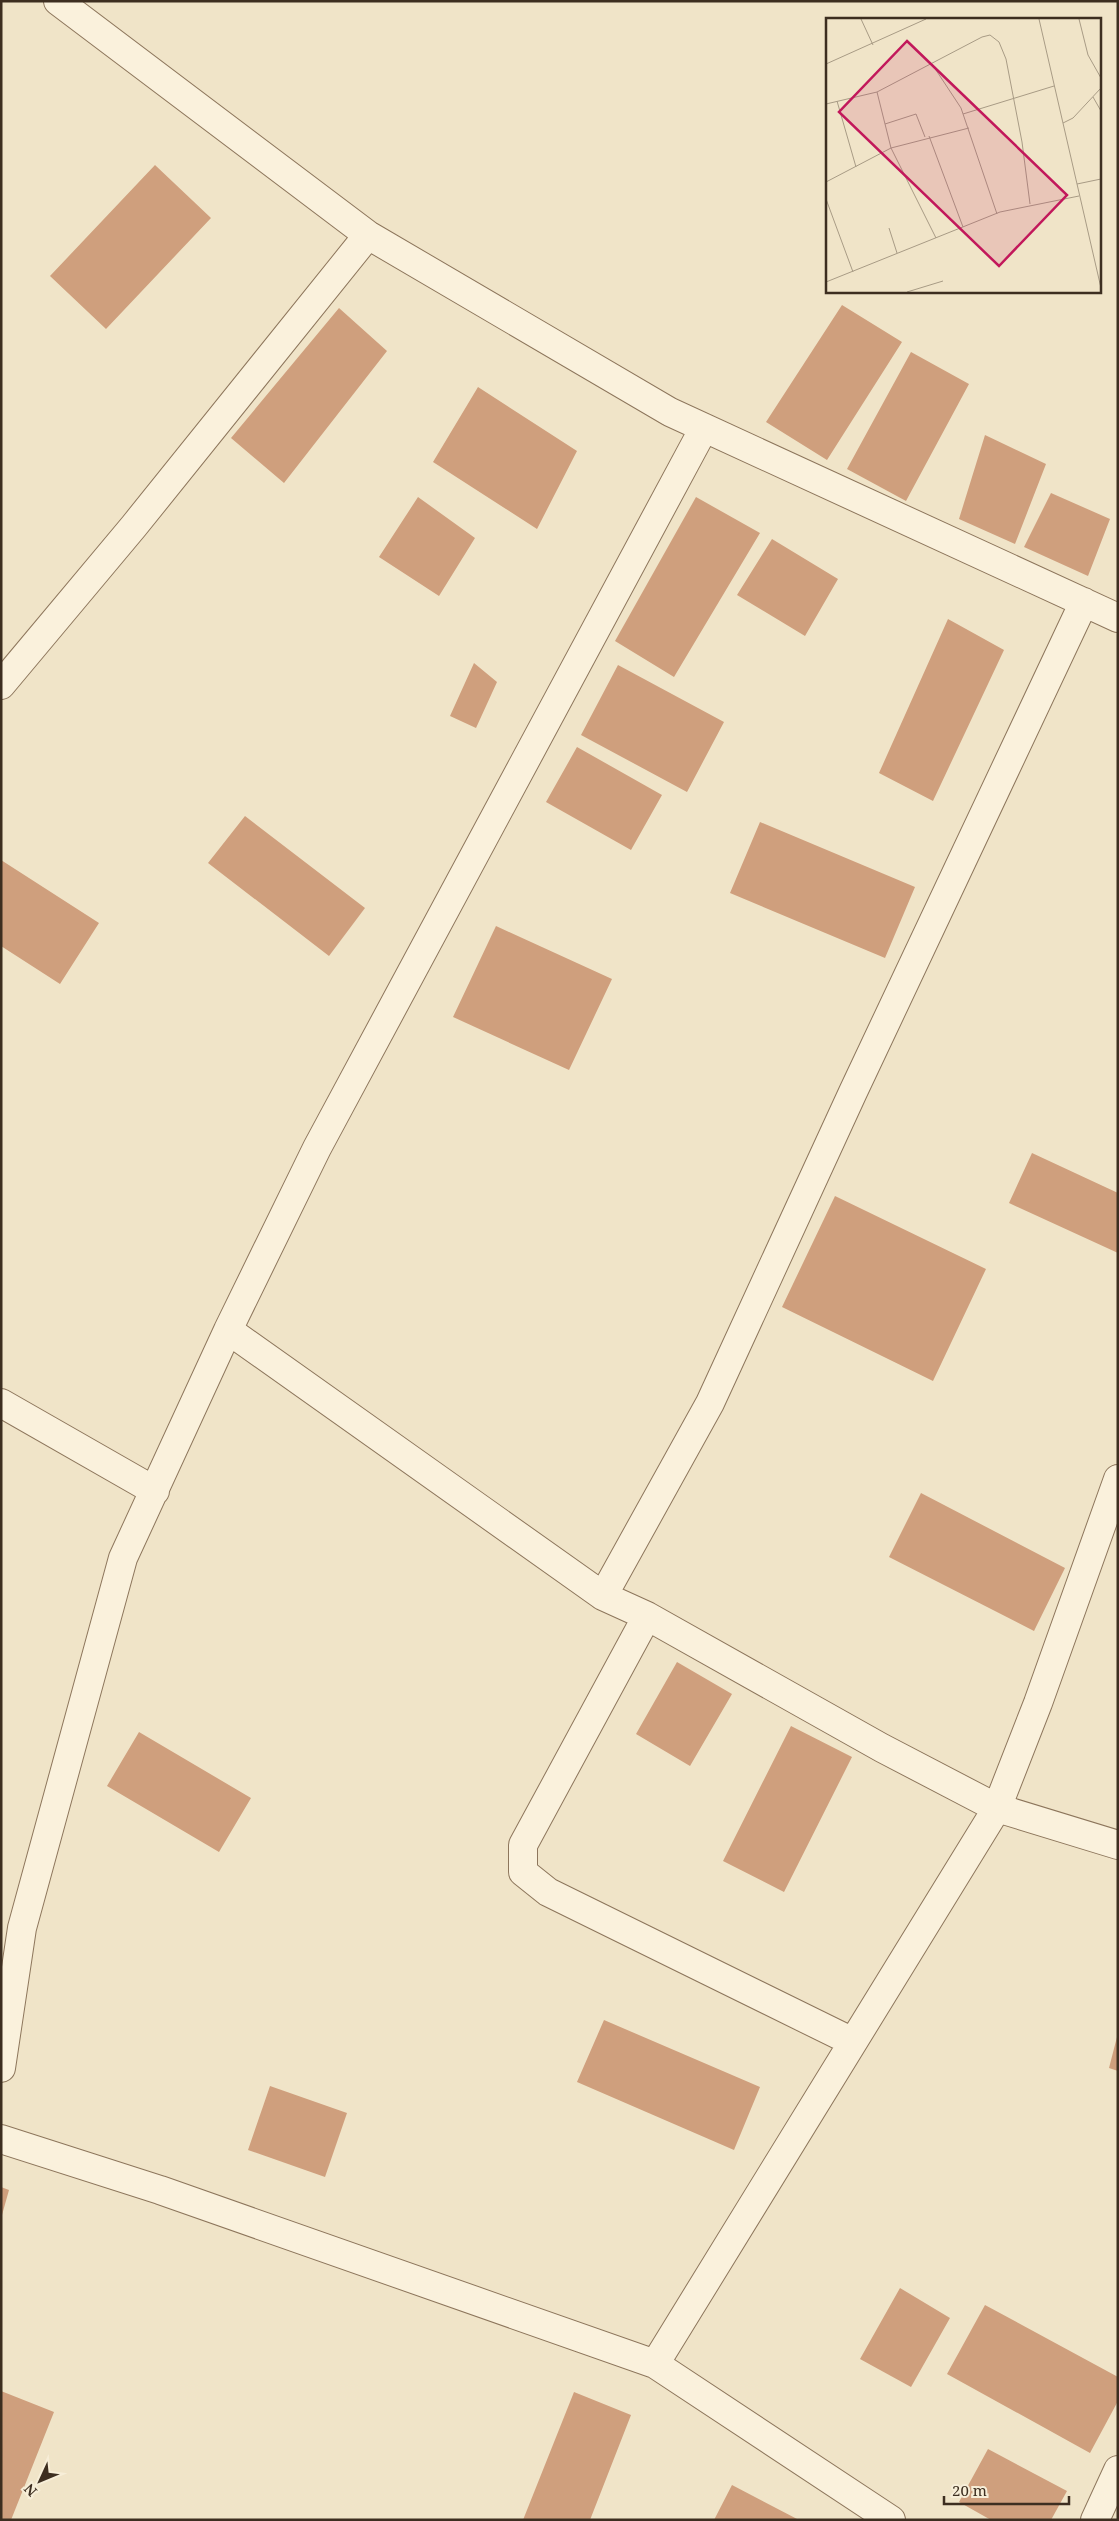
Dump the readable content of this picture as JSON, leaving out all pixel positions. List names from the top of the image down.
{
  "scale_bar": "20 m",
  "north": "bottom left"
}
